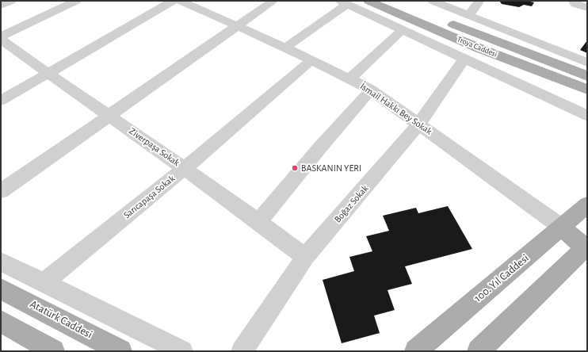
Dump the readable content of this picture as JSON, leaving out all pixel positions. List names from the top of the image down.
{
  "streets": {
    "main road": ["Troya Caddesi", "100. Yıl Caddesi", "Atatürk Caddesi"],
    "street": [
      "İsmail Hakkı Bey Sokak",
      "Ziverpaşa Sokak",
      "Sarıcapaşa Sokak",
      "Boğaz Sokak"
    ]
  },
  "crossings": [
    ["İsmail Hakkı Bey Sokak", "Sarıcapaşa Sokak"],
    ["İsmail Hakkı Bey Sokak", "Boğaz Sokak"],
    ["İsmail Hakkı Bey Sokak", "100. Yıl Caddesi"],
    ["Ziverpaşa Sokak", "Sarıcapaşa Sokak"],
    ["Ziverpaşa Sokak", "Boğaz Sokak"]
  ],
  "places": ["BASKANIN YERI"]
}
